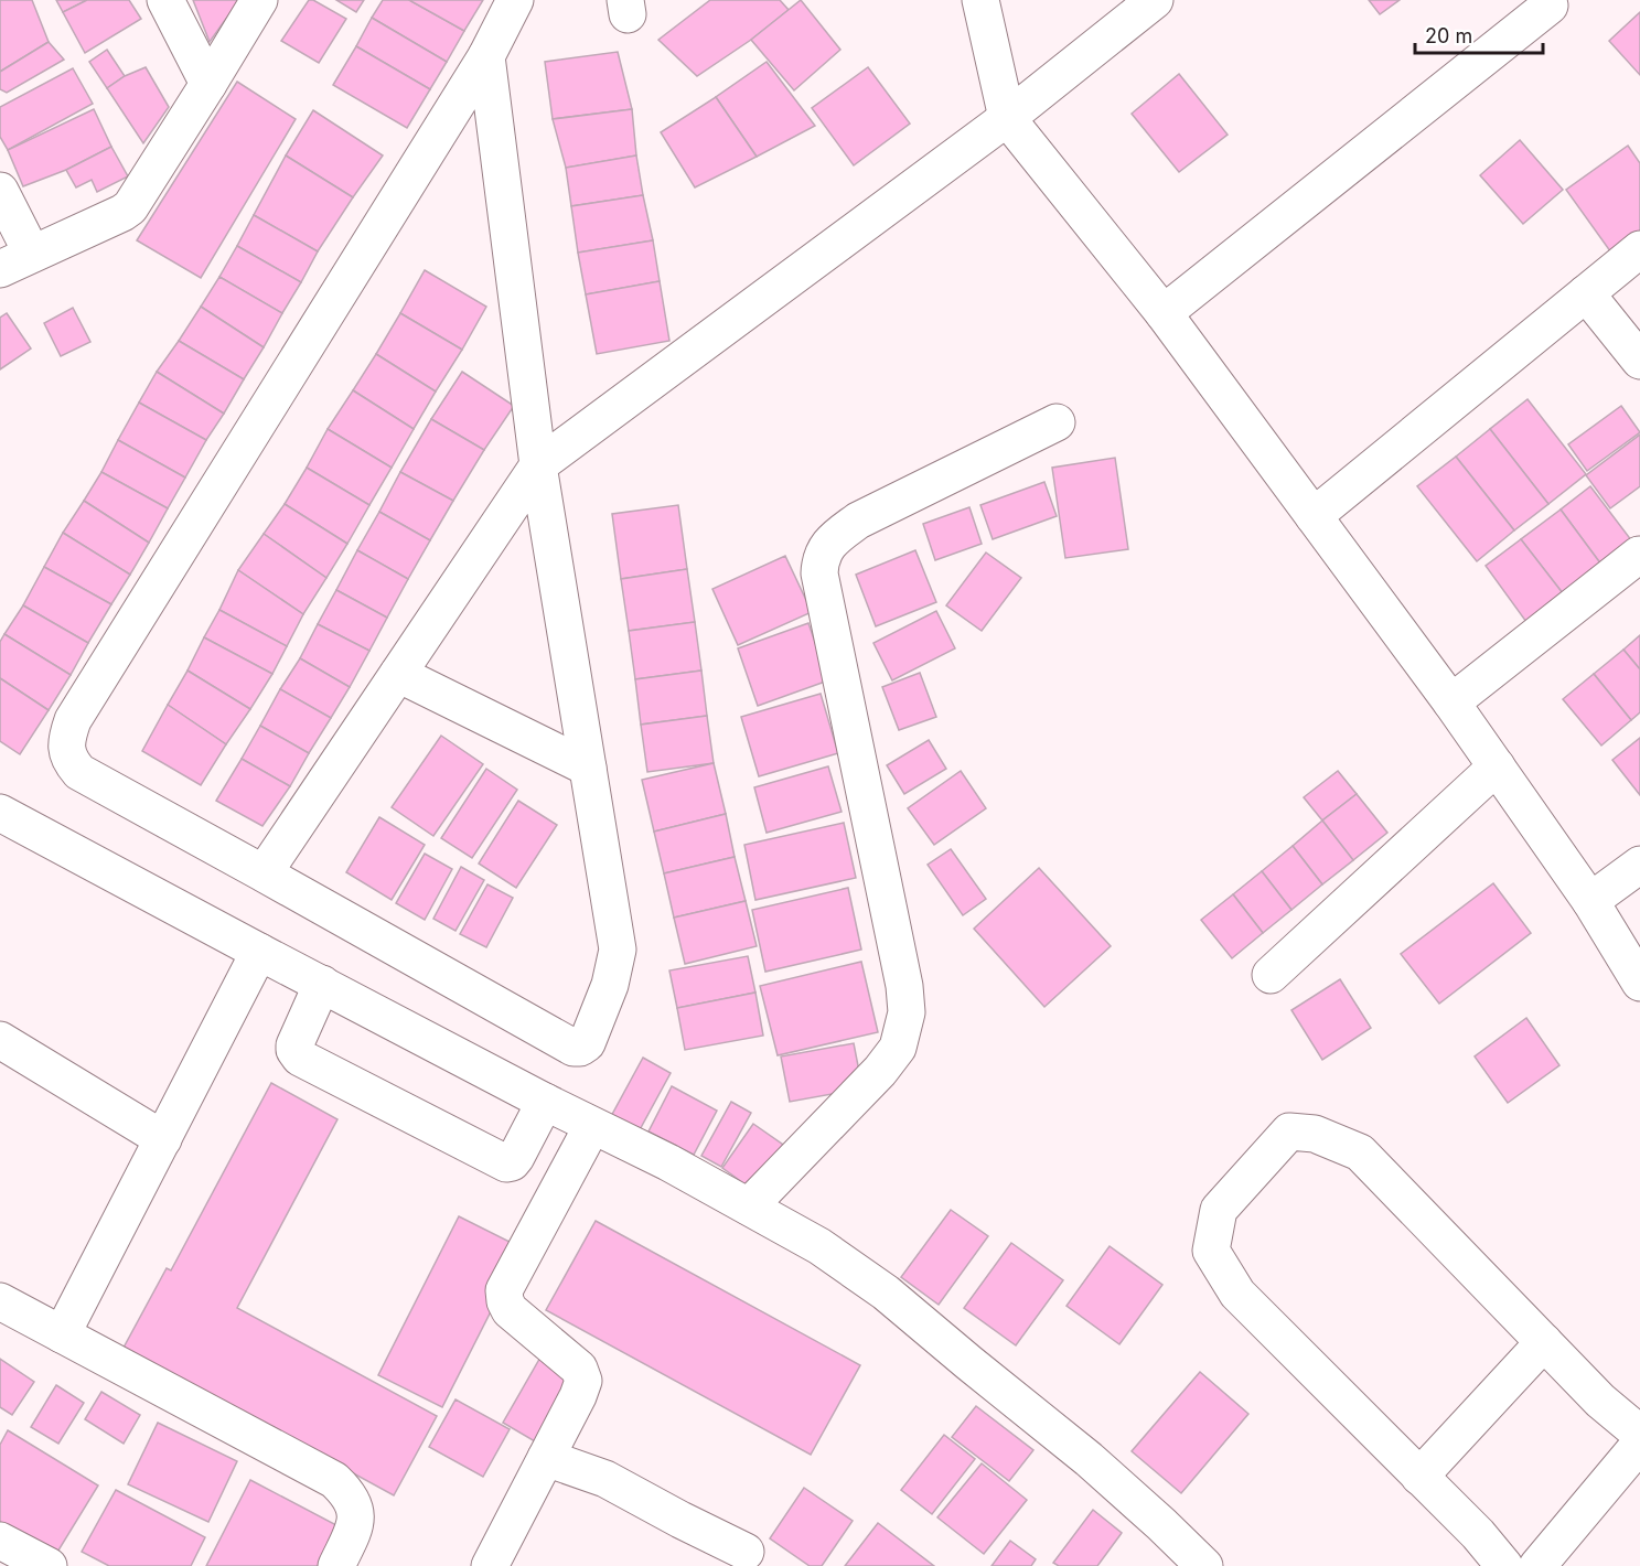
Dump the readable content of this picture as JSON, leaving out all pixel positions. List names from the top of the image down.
{
  "scale_bar": "20 m"
}
